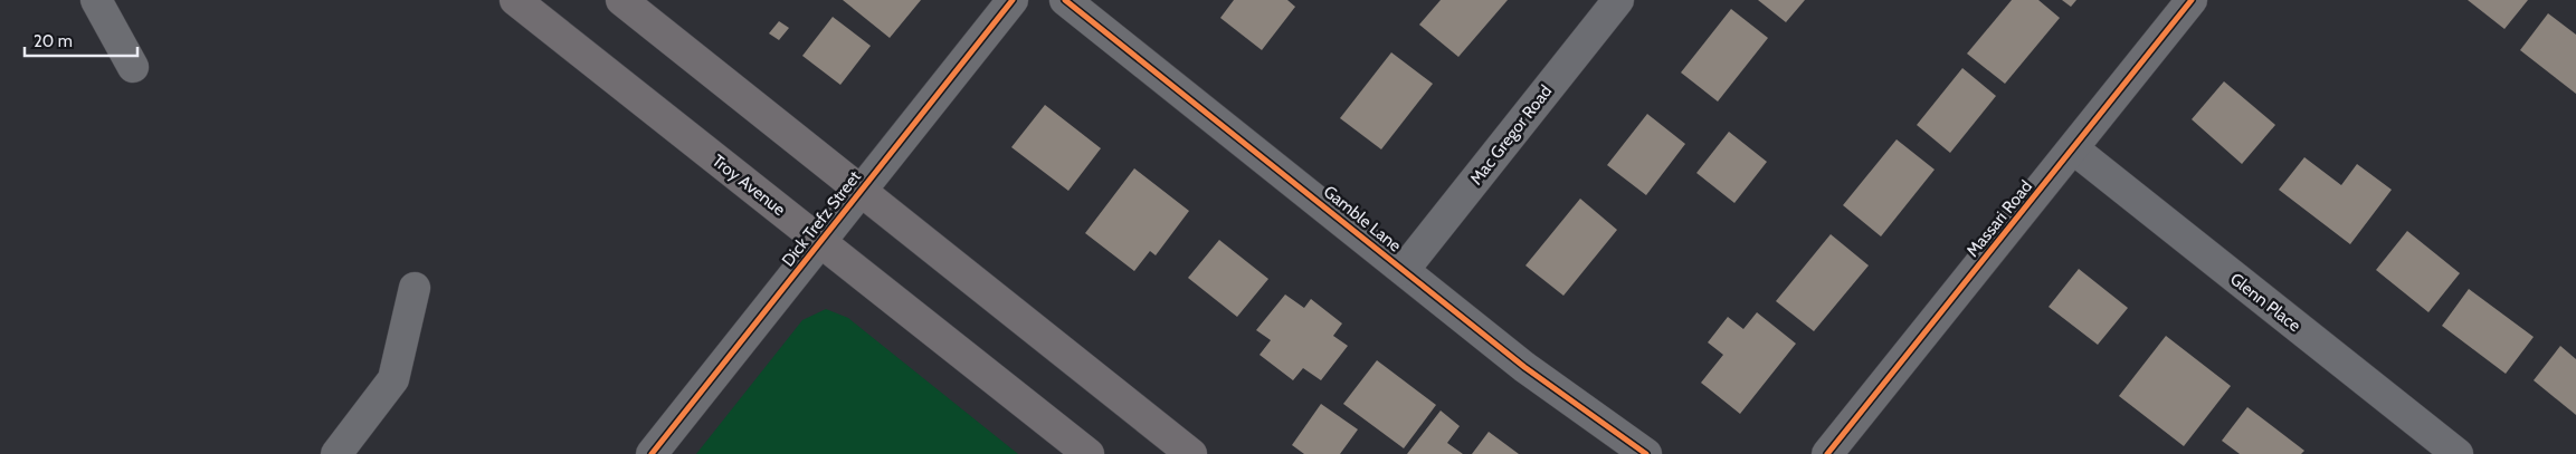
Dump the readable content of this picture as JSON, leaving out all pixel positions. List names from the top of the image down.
{
  "streets": {
    "main road": ["Troy Avenue"],
    "street": [
      "Mac Gregor Road",
      "Dick Trefz Street",
      "Gamble Lane",
      "Massari Road",
      "Glenn Place"
    ]
  },
  "crossings": [
    ["Mac Gregor Road", "Gamble Lane"],
    ["Troy Avenue", "Dick Trefz Street"],
    ["Massari Road", "Glenn Place"]
  ],
  "scale_bar": "20 m"
}
